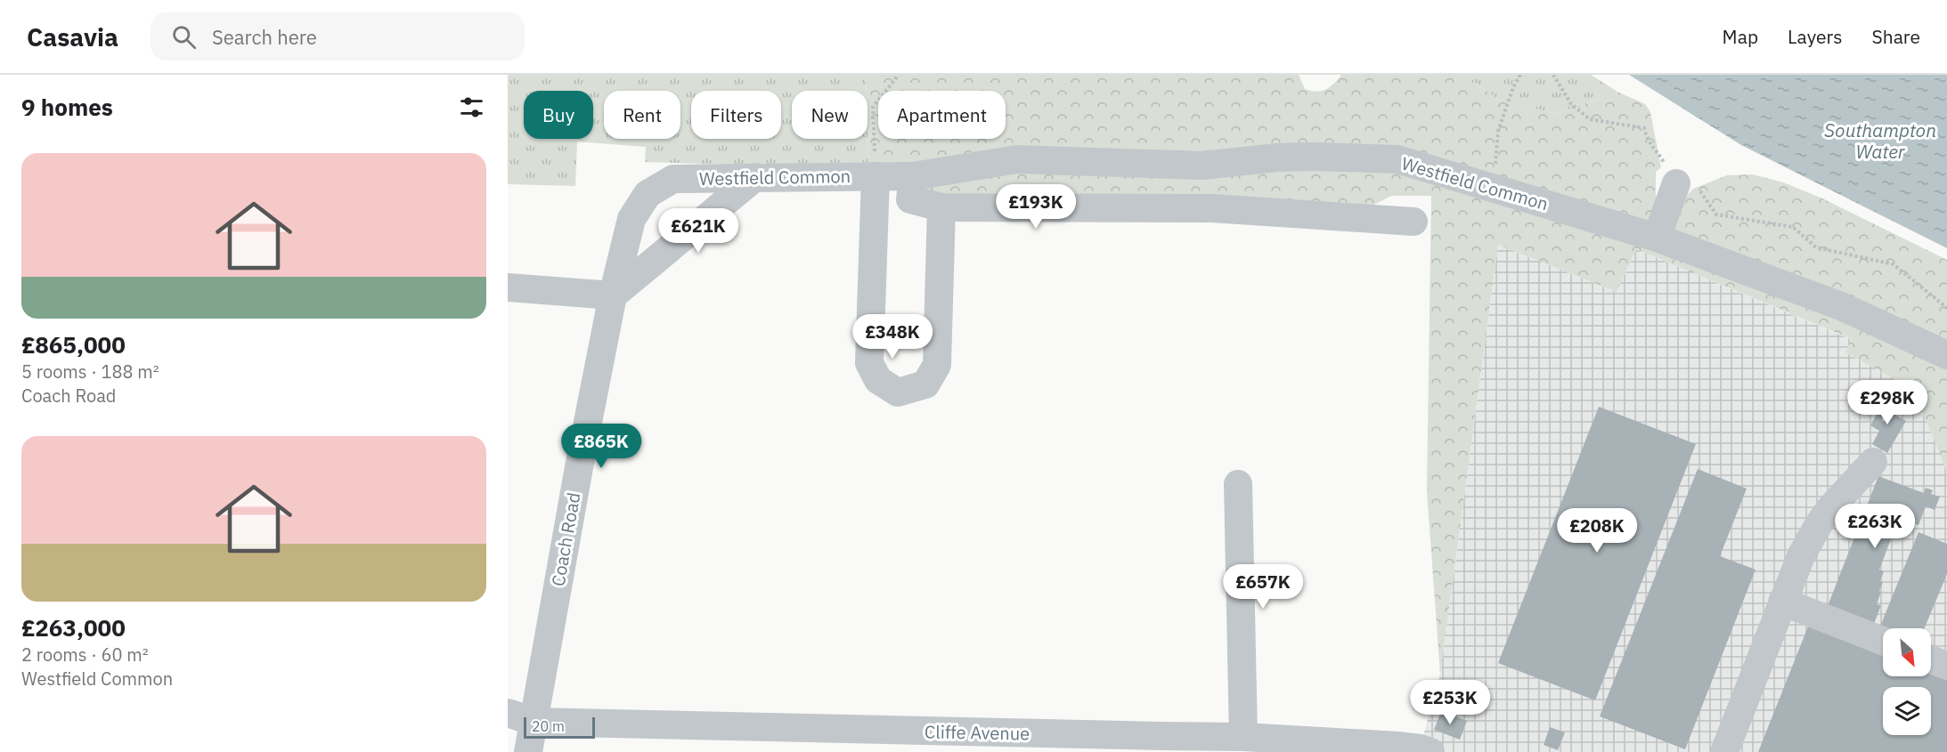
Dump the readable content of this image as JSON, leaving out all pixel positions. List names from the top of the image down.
{
  "streets": {
    "street": ["Westfield Common", "Coach Road", "Cliffe Avenue"]
  },
  "crossings": [
    ["Westfield Common", "Coach Road"],
    ["Coach Road", "Cliffe Avenue"]
  ],
  "water": ["Southampton Water"],
  "scale_bar": "20 m",
  "north": "bottom right",
  "page": {
    "header": "Casavia",
    "search": "Search here",
    "nav": ["Map", "Layers", "Share"],
    "heading": "9 homes",
    "chip": [
      "Buy",
      "Rent",
      "Filters",
      "New",
      "Apartment"
    ],
    "list": [
      {
        "name": "£865,000",
        "note": "5 rooms · 188 m² · Coach Road"
      },
      {
        "name": "£263,000",
        "note": "2 rooms · 60 m² · Westfield Common"
      }
    ],
    "price": [
      "£193K",
      "£621K",
      "£348K",
      "£298K",
      "£865K",
      "£263K",
      "£208K",
      "£657K",
      "£253K"
    ],
    "scale": "20 m"
  }
}
